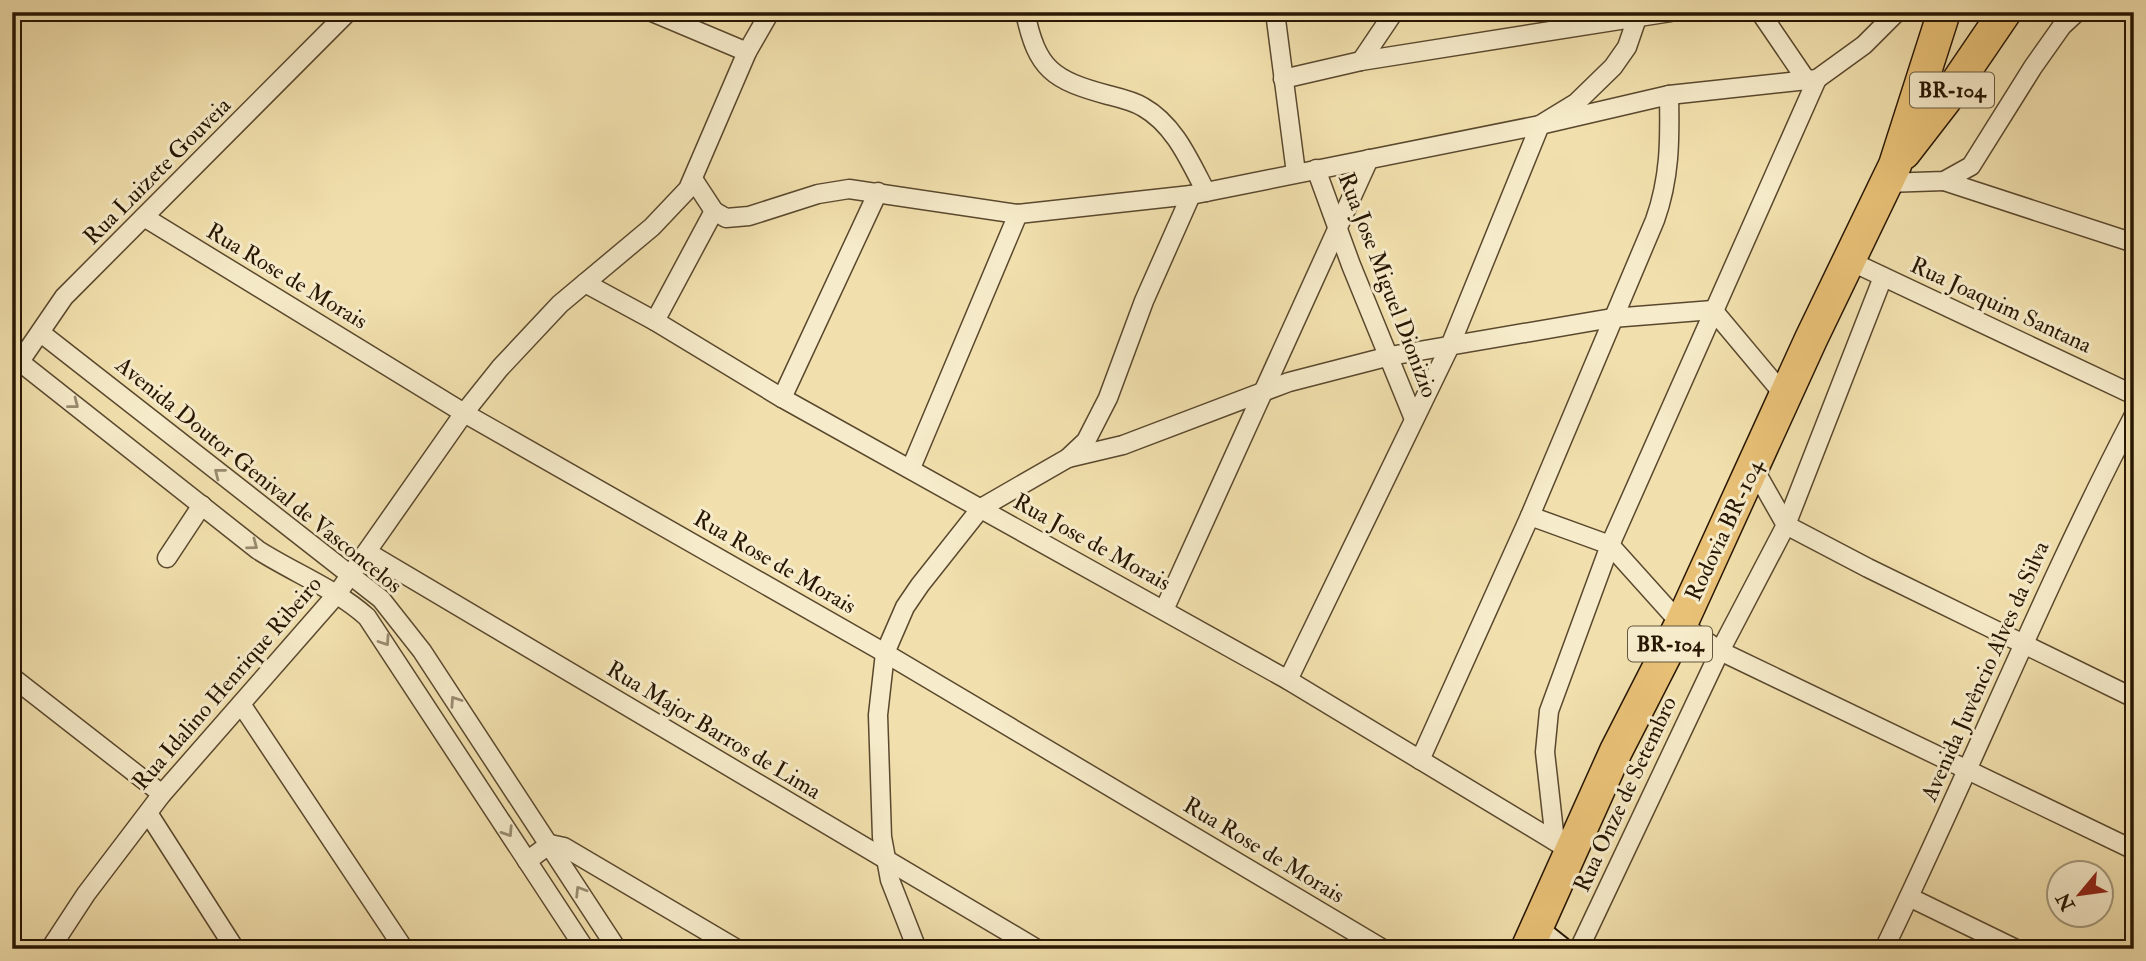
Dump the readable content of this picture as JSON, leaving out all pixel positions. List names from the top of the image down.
{
  "streets": {
    "highway": ["BR-104", "Rodovia BR-104"],
    "street": [
      "Rua Luizete Gouveia",
      "Rua Rose de Morais",
      "Rua Jose Miguel Dionizio",
      "Rua Joaquim Santana",
      "Avenida Doutor Genival de Vasconcelos",
      "Rua Jose de Morais",
      "Avenida Juvêncio Alves da Silva",
      "Rua Idalino Henrique Ribeiro",
      "Rua Major Barros de Lima",
      "Rua Onze de Setembro"
    ]
  },
  "crossings": [
    ["BR-104", "Rua Joaquim Santana"],
    ["BR-104", "Rodovia BR-104"],
    ["Rua Luizete Gouveia", "Rua Rose de Morais"],
    ["Rua Luizete Gouveia", "Avenida Doutor Genival de Vasconcelos"],
    ["Rua Rose de Morais", "Rua Idalino Henrique Ribeiro"],
    ["Rua Joaquim Santana", "Rodovia BR-104"],
    ["Rua Joaquim Santana", "Rua Onze de Setembro"],
    ["Avenida Doutor Genival de Vasconcelos", "Rua Idalino Henrique Ribeiro"],
    ["Rodovia BR-104", "Rua Jose de Morais"],
    ["Rua Jose de Morais", "Rua Idalino Henrique Ribeiro"],
    ["Rua Idalino Henrique Ribeiro", "Rua Major Barros de Lima"]
  ],
  "north": "bottom left"
}
